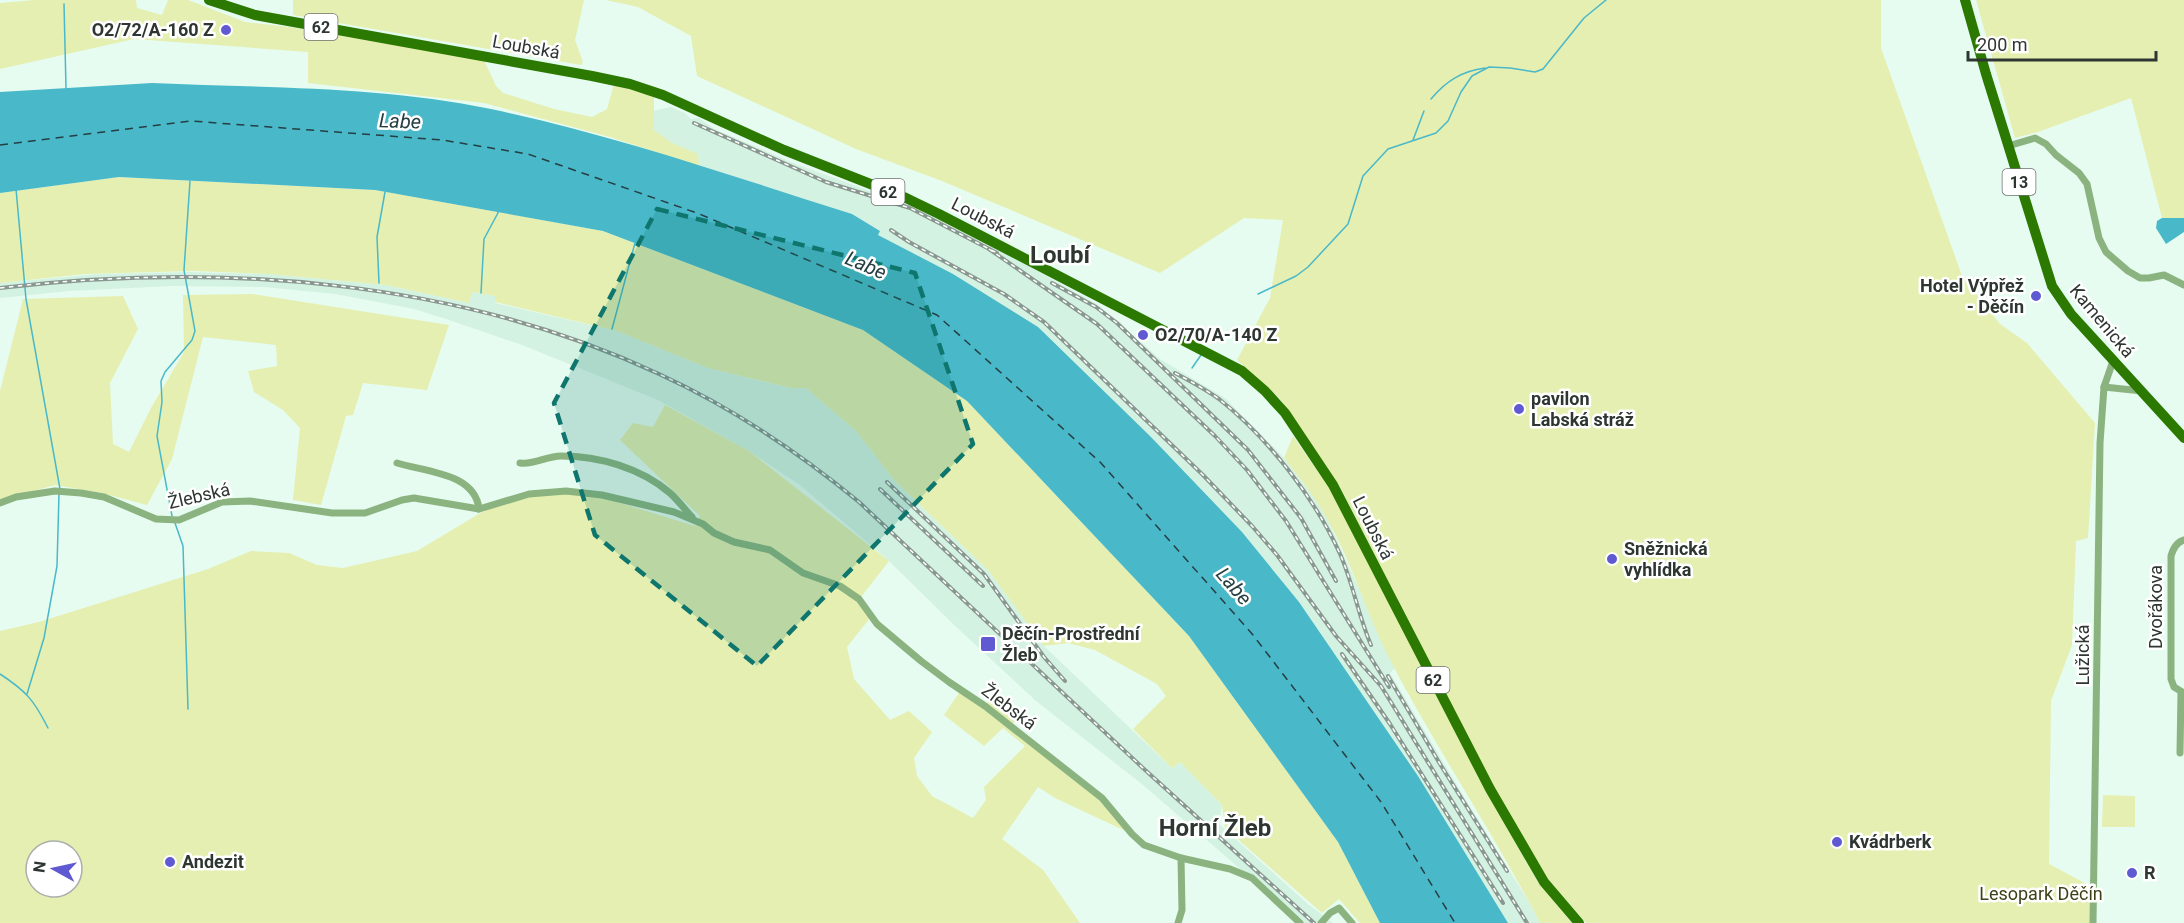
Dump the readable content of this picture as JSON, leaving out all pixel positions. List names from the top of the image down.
{
  "streets": {
    "main road": [
      "62",
      "Loubská",
      "13",
      "Kamenická"
    ],
    "street": ["Žlebská", "Dvořákova", "Lužická"]
  },
  "crossings": [
    ["Kamenická", "Lužická"]
  ],
  "districts": ["Loubí", "Horní Žleb"],
  "water": ["Labe"],
  "parks": ["Lesopark Děčín"],
  "places": {
    "other": [
      "O2/72/A-160 Z",
      "Hotel Výpřež - Děčín",
      "O2/70/A-140 Z",
      "pavilon Labská stráž",
      "Sněžnická vyhlídka",
      "Kvádrberk",
      "Andezit",
      "R"
    ],
    "transit": ["Děčín-Prostřední Žleb"]
  },
  "scale_bar": "200 m",
  "north": "left"
}
